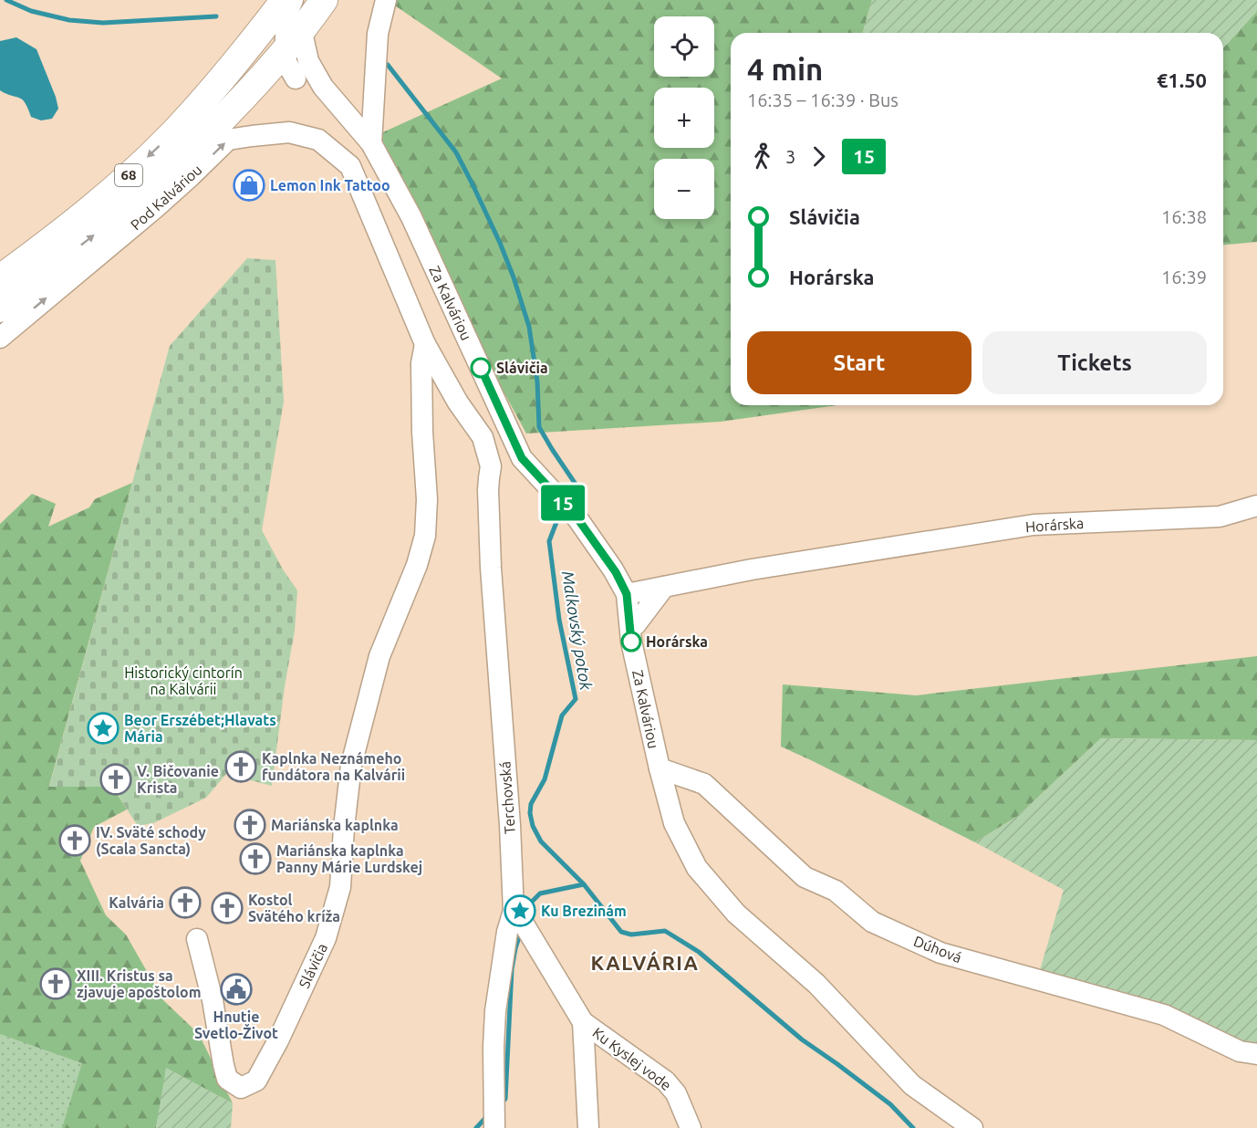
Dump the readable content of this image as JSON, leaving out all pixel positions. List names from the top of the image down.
{
  "streets": {
    "main road": ["68", "Pod Kalváriou"],
    "street": [
      "Za Kalváriou",
      "Horárska",
      "Terchovská",
      "Dúhová",
      "Slávičia",
      "Ku Kyslej vode"
    ]
  },
  "crossings": [
    ["68", "Pod Kalváriou"],
    ["68", "Za Kalváriou"],
    ["Pod Kalváriou", "Za Kalváriou"],
    ["Za Kalváriou", "Horárska"],
    ["Za Kalváriou", "Dúhová"],
    ["Terchovská", "Slávičia"],
    ["Terchovská", "Ku Kyslej vode"]
  ],
  "districts": ["KALVÁRIA"],
  "water": ["Malkovský potok"],
  "parks": ["Historický cintorín na Kalvárii"],
  "places": {
    "shop": ["Lemon Ink Tattoo"],
    "other": ["Slávičia", "Horárska"],
    "place": ["Beor Erszébet;Hlavats Mária", "Ku Brezinám"],
    "church": [
      "Kaplnka Neznámeho fundátora na Kalvárii",
      "V. Bičovanie Krista",
      "Mariánska kaplnka",
      "IV. Sväté schody (Scala Sancta)",
      "Mariánska kaplnka Panny Márie Lurdskej",
      "Kalvária",
      "Kostol Svätého kríža",
      "XIII. Kristus sa zjavuje apoštolom"
    ],
    "public building": ["Hnutie Svetlo-Život"]
  },
  "lines": ["bus line 15"],
  "page": {
    "on_map": "15",
    "map_buttons": ["+", "−"],
    "heading": ["4 min", "16:35 – 16:39 · Bus", "€1.50"],
    "legs": ["3", "15"],
    "list": [
      {
        "name": "Slávičia",
        "value": "16:38"
      },
      {
        "name": "Horárska",
        "value": "16:39"
      }
    ],
    "buttons": ["Start", "Tickets"]
  }
}
